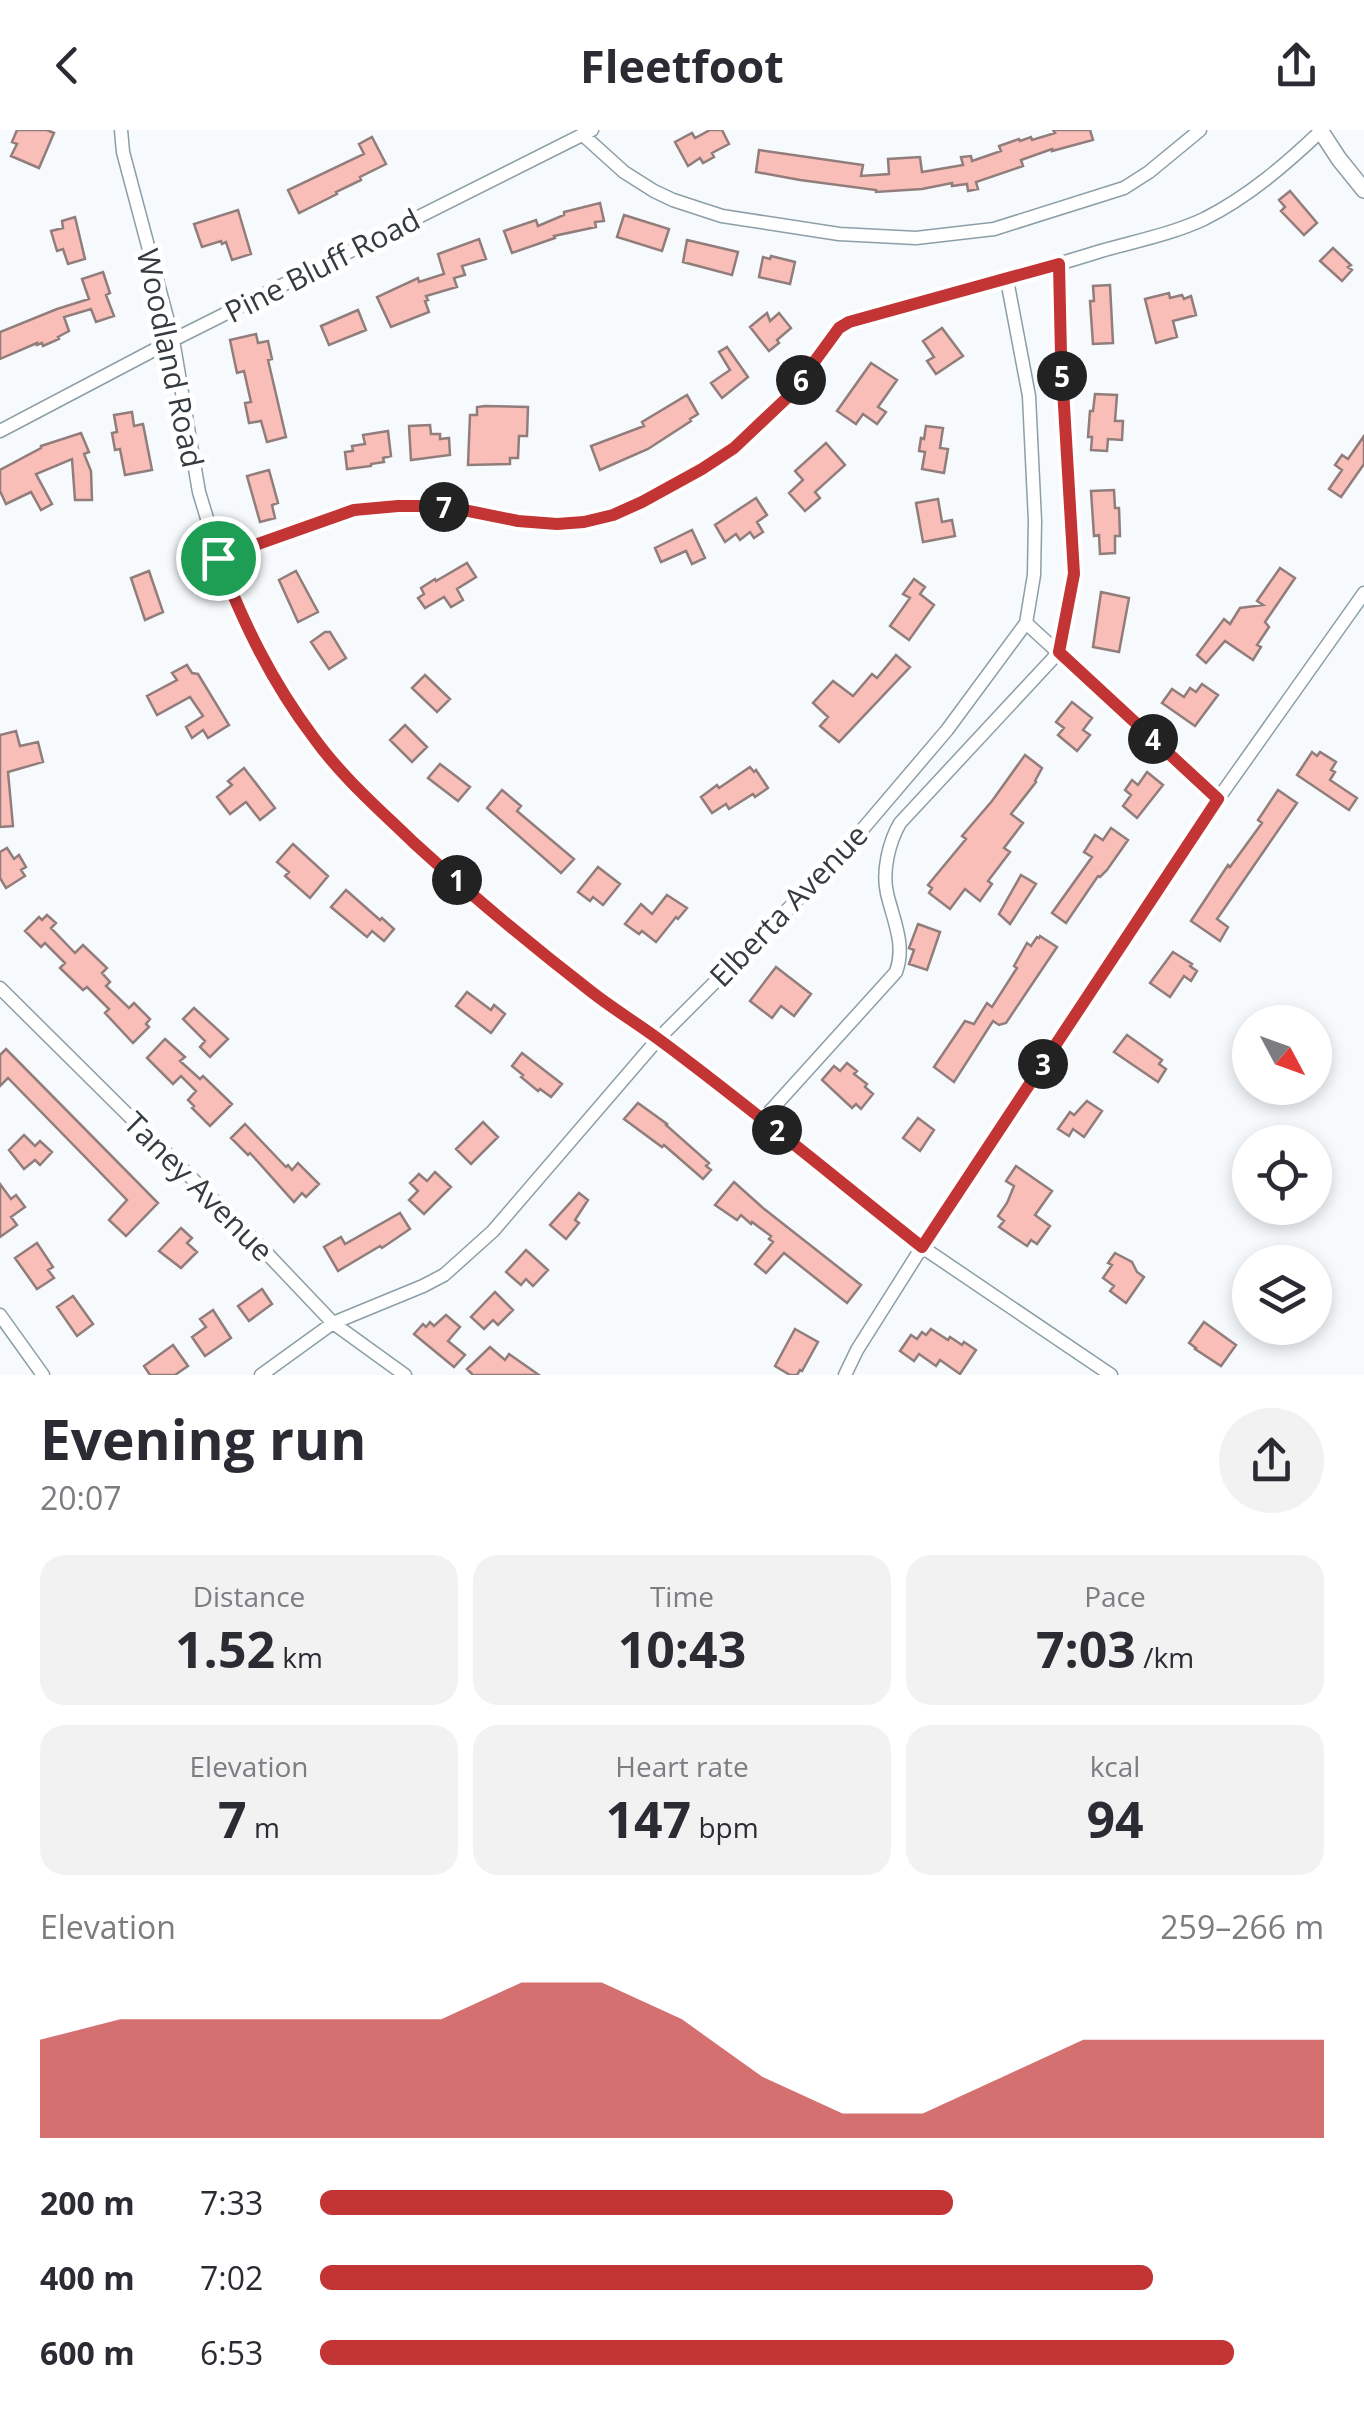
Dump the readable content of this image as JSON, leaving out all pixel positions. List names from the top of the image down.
{
  "streets": {
    "street": [
      "Pine Bluff Road",
      "Woodland Road",
      "Elberta Avenue",
      "Taney Avenue"
    ]
  },
  "crossings": [
    ["Pine Bluff Road", "Woodland Road"],
    ["Woodland Road", "Elberta Avenue"],
    ["Elberta Avenue", "Taney Avenue"]
  ],
  "north": "bottom right",
  "page": {
    "header": "Fleetfoot",
    "pins": [
      "5",
      "6",
      "7",
      "4",
      "1",
      "3",
      "2"
    ],
    "heading": ["Evening run", "20:07"],
    "stats": [
      ["Distance", "1.52 km"],
      ["Time", "10:43"],
      ["Pace", "7:03 /km"],
      ["Elevation", "7 m"],
      ["Heart rate", "147 bpm"],
      ["kcal", "94"]
    ],
    "chart": ["Elevation", "259–266 m"],
    "list": [
      {
        "name": "200 m",
        "note": "7:33"
      },
      {
        "name": "400 m",
        "note": "7:02"
      },
      {
        "name": "600 m",
        "note": "6:53"
      }
    ]
  }
}
